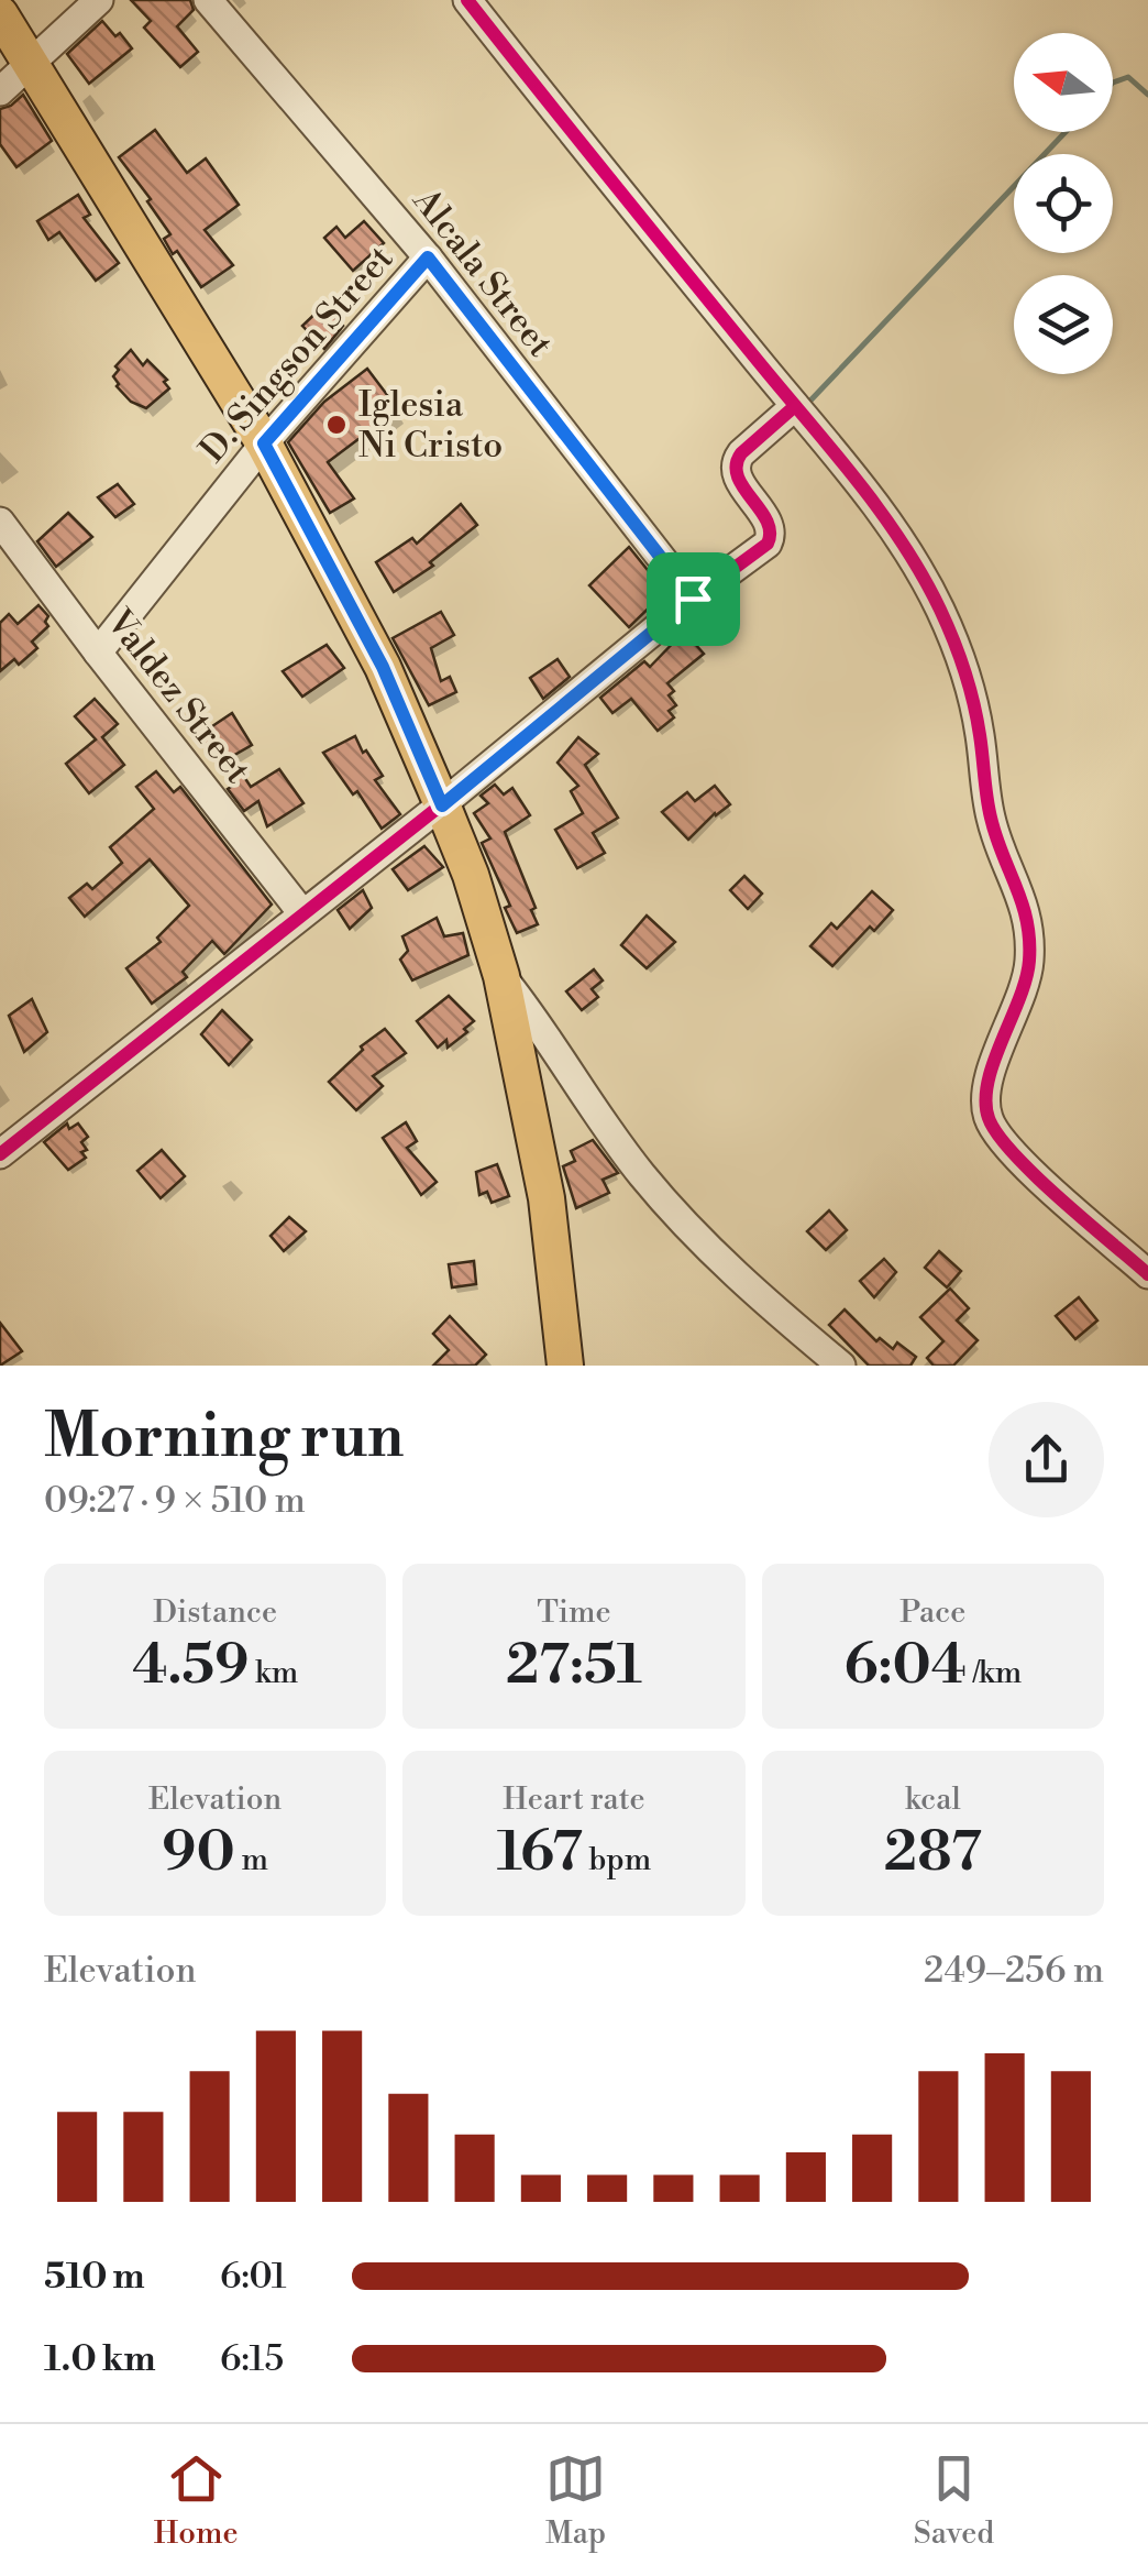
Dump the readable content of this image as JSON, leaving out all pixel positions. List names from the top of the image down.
{
  "streets": {
    "street": ["Alcala Street", "D. Singson Street", "Valdez Street"]
  },
  "crossings": [
    ["Alcala Street", "D. Singson Street"],
    ["D. Singson Street", "Valdez Street"]
  ],
  "places": ["Iglesia Ni Cristo"],
  "north": "left",
  "page": {
    "heading": ["Morning run", "09:27 · 9 × 510 m"],
    "stats": [
      ["Distance", "4.59 km"],
      ["Time", "27:51"],
      ["Pace", "6:04 /km"],
      ["Elevation", "90 m"],
      ["Heart rate", "167 bpm"],
      ["kcal", "287"]
    ],
    "chart": ["Elevation", "249–256 m"],
    "list": [
      {
        "name": "510 m",
        "note": "6:01"
      },
      {
        "name": "1.0 km",
        "note": "6:15"
      }
    ],
    "tabs": ["Home", "Map", "Saved"]
  }
}
